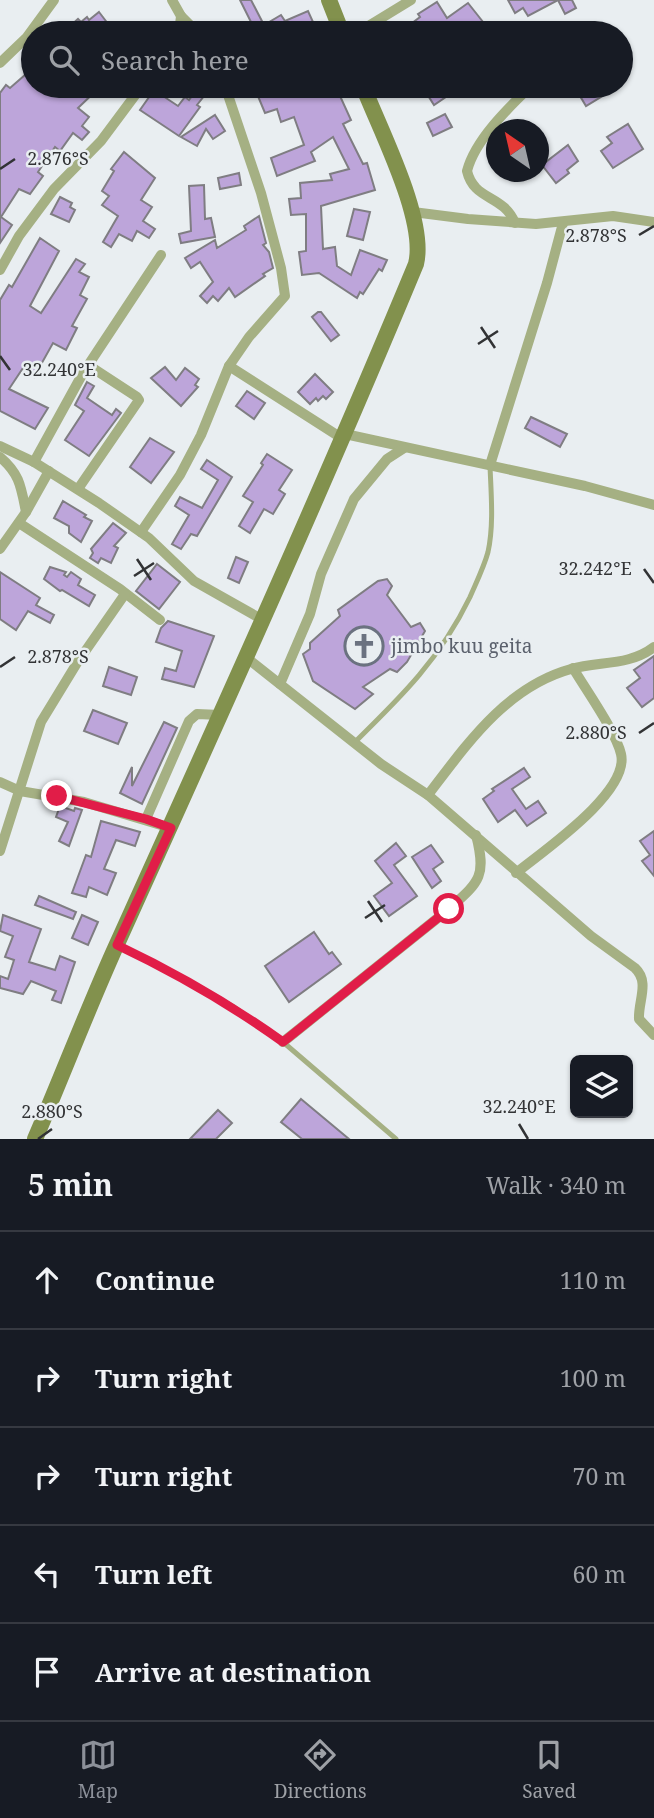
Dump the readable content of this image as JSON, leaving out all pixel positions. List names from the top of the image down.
{
  "places": {
    "church": ["jimbo kuu geita"]
  },
  "north": "top left",
  "page": {
    "search": "Search here",
    "heading": ["5 min", "Walk · 340 m"],
    "list": [
      ["Continue", "110 m"],
      ["Turn right", "100 m"],
      ["Turn right", "70 m"],
      ["Turn left", "60 m"],
      "Arrive at destination"
    ],
    "nav": ["Map", "Directions", "Saved"]
  },
  "coordinates": [
    "2.876°S",
    "2.878°S",
    "32.240°E",
    "32.242°E",
    "2.880°S"
  ]
}
